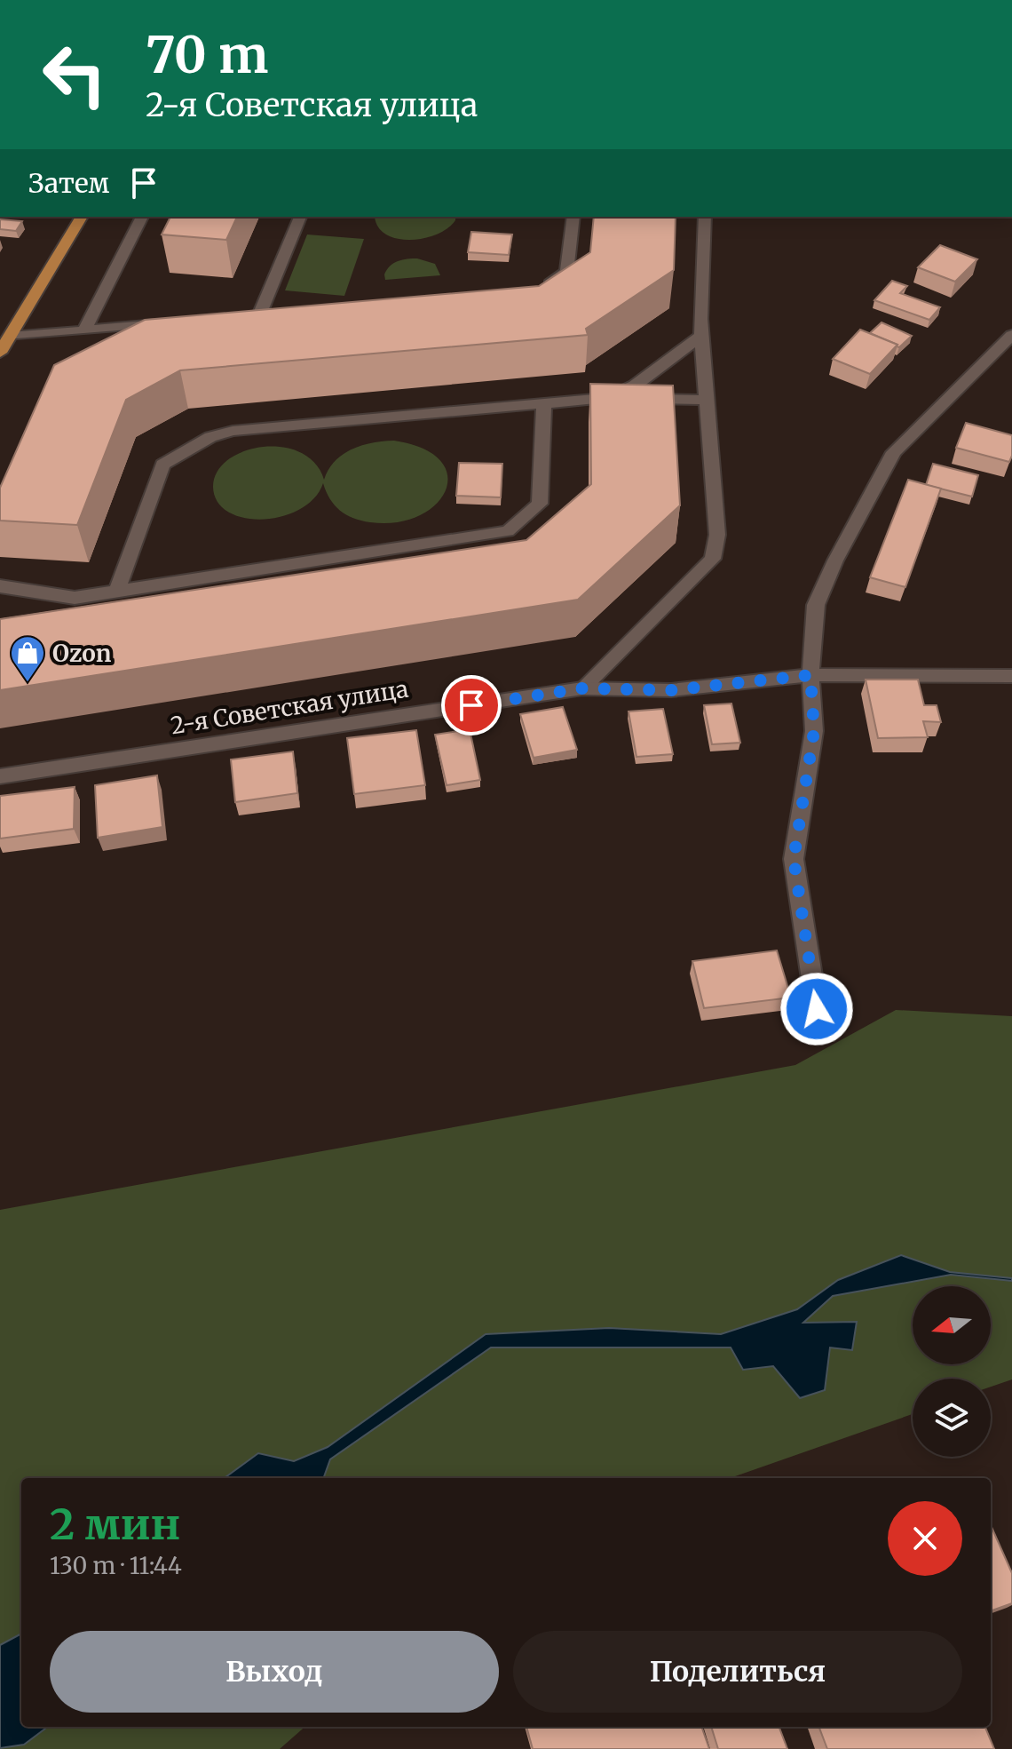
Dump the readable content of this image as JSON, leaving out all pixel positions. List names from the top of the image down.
{
  "streets": {
    "street": ["2-я Советская улица"]
  },
  "places": {
    "shop": ["Ozon"]
  },
  "north": "left",
  "page": {
    "turn": ["70 m", "2-я Советская улица"],
    "then": "Затем",
    "heading": ["2 мин", "130 m · 11:44"],
    "buttons": ["Выход", "Поделиться"]
  }
}
